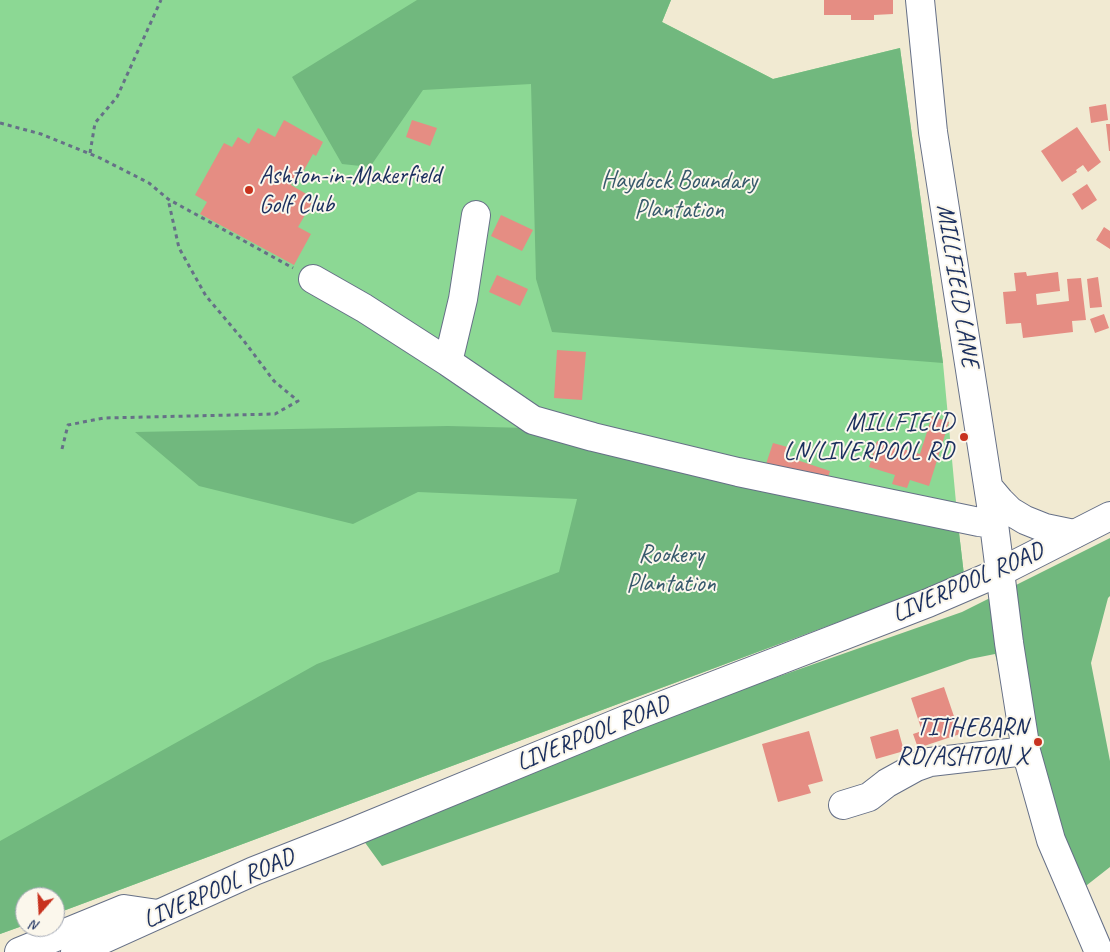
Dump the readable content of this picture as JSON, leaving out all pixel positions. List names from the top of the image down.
{
  "streets": {
    "main road": ["MILLFIELD LANE", "LIVERPOOL ROAD"]
  },
  "crossings": [
    ["MILLFIELD LANE", "LIVERPOOL ROAD"]
  ],
  "parks": ["Haydock Boundary Plantation", "Rookery Plantation"],
  "places": ["Ashton-in-Makerfield Golf Club", "MILLFIELD LN/LIVERPOOL RD", "TITHEBARN RD/ASHTON X"],
  "north": "bottom"
}
